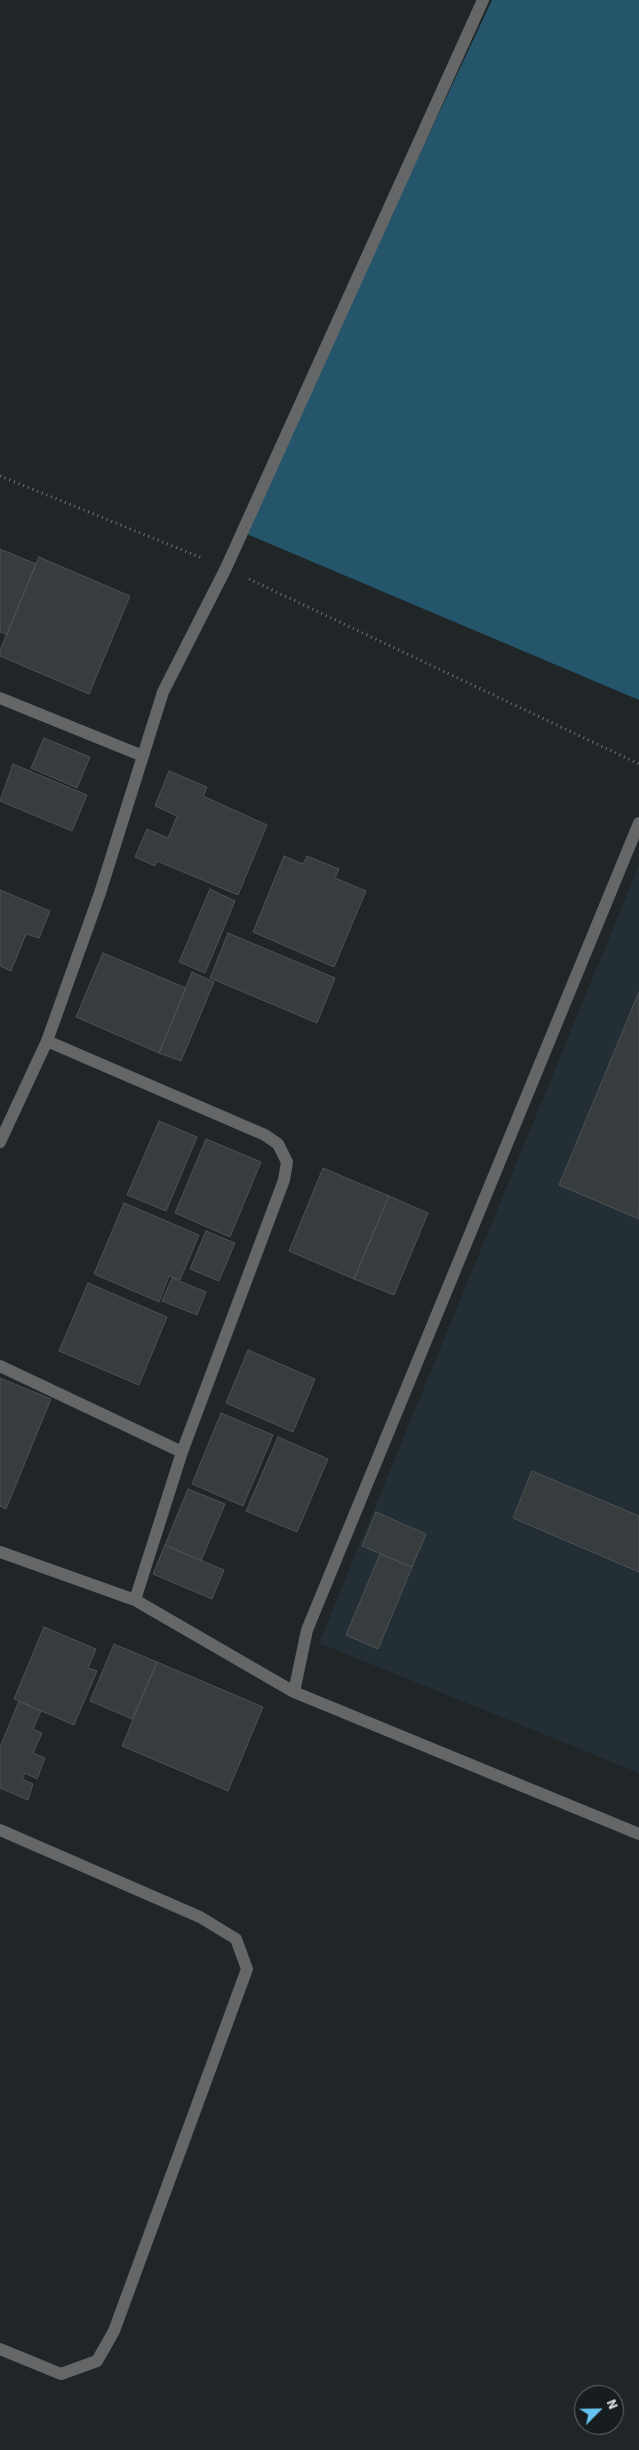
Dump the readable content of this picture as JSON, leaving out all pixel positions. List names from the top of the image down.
{
  "north": "top right"
}
